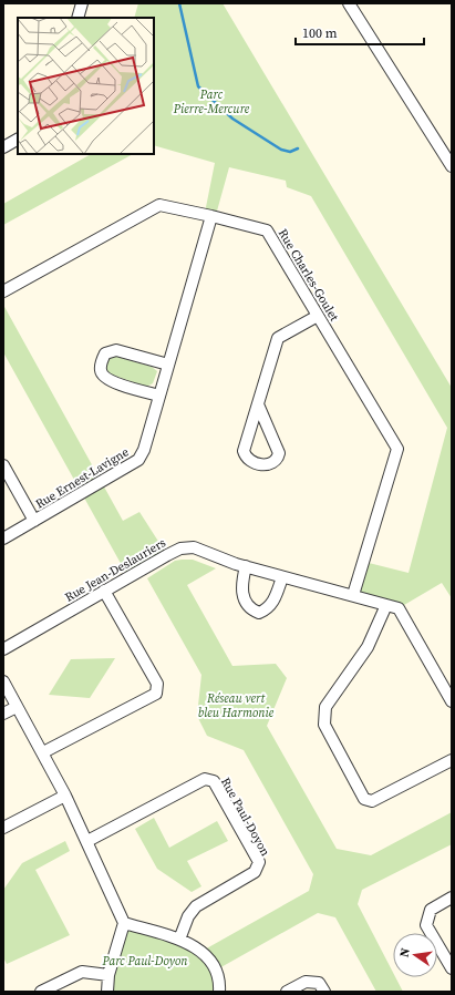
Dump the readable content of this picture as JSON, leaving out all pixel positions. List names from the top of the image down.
{
  "streets": {
    "street": [
      "Rue Charles-Goulet",
      "Rue Ernest-Lavigne",
      "Rue Jean-Deslauriers",
      "Rue Paul-Doyon"
    ]
  },
  "crossings": [
    ["Rue Charles-Goulet", "Rue Ernest-Lavigne"],
    ["Rue Charles-Goulet", "Rue Jean-Deslauriers"]
  ],
  "parks": ["Parc Pierre-Mercure", "Réseau vert bleu Harmonie", "Parc Paul-Doyon"],
  "scale_bar": "100 m",
  "north": "left"
}
